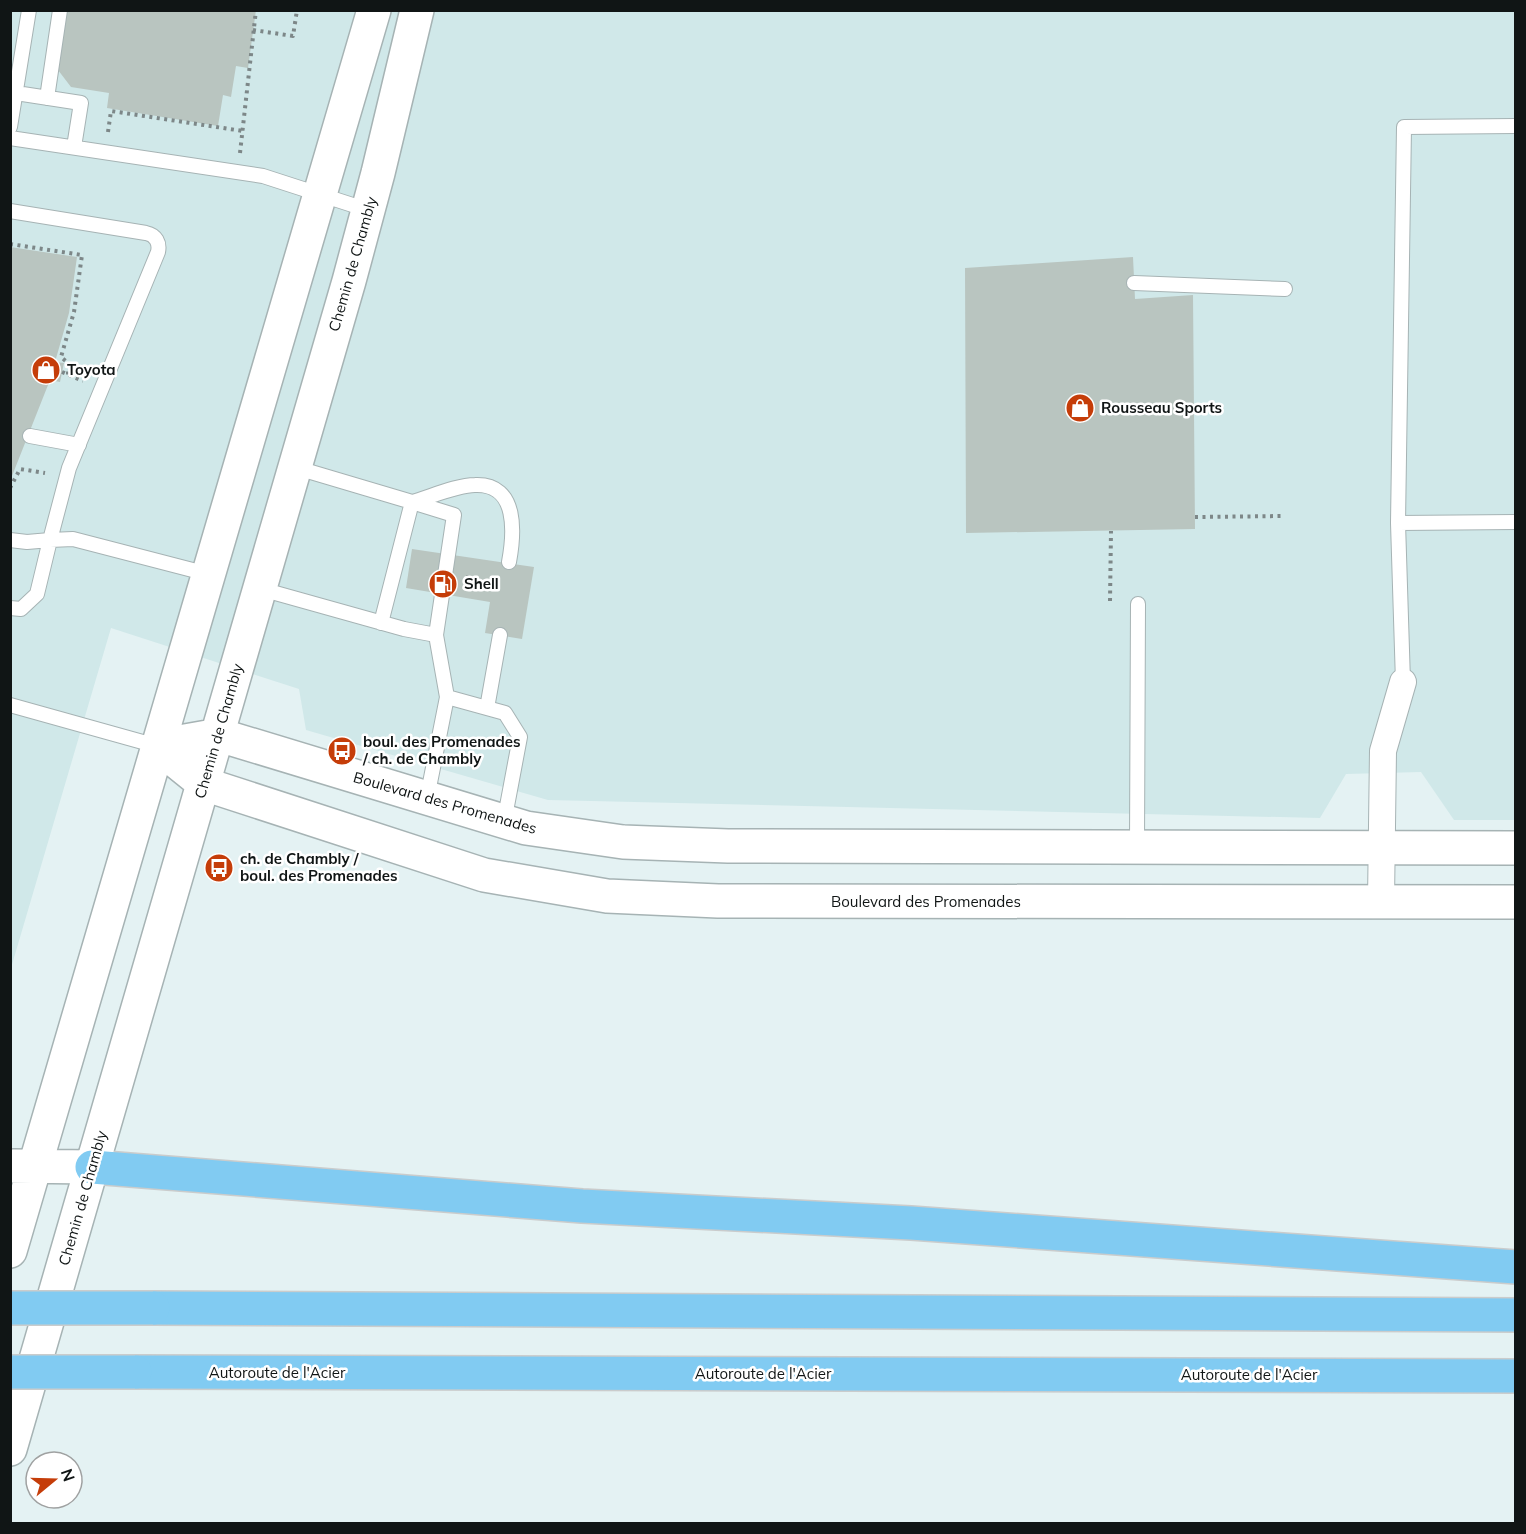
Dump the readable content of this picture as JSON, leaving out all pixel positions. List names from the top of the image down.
{
  "streets": {
    "highway": ["Autoroute de l'Acier"],
    "street": ["Chemin de Chambly", "Boulevard des Promenades"]
  },
  "crossings": [
    ["Chemin de Chambly", "Boulevard des Promenades"]
  ],
  "places": {
    "shop": ["Toyota", "Rousseau Sports"],
    "fuel station": ["Shell"],
    "bus stop": ["boul. des Promenades / ch. de Chambly", "ch. de Chambly / boul. des Promenades"]
  },
  "north": "right"
}
